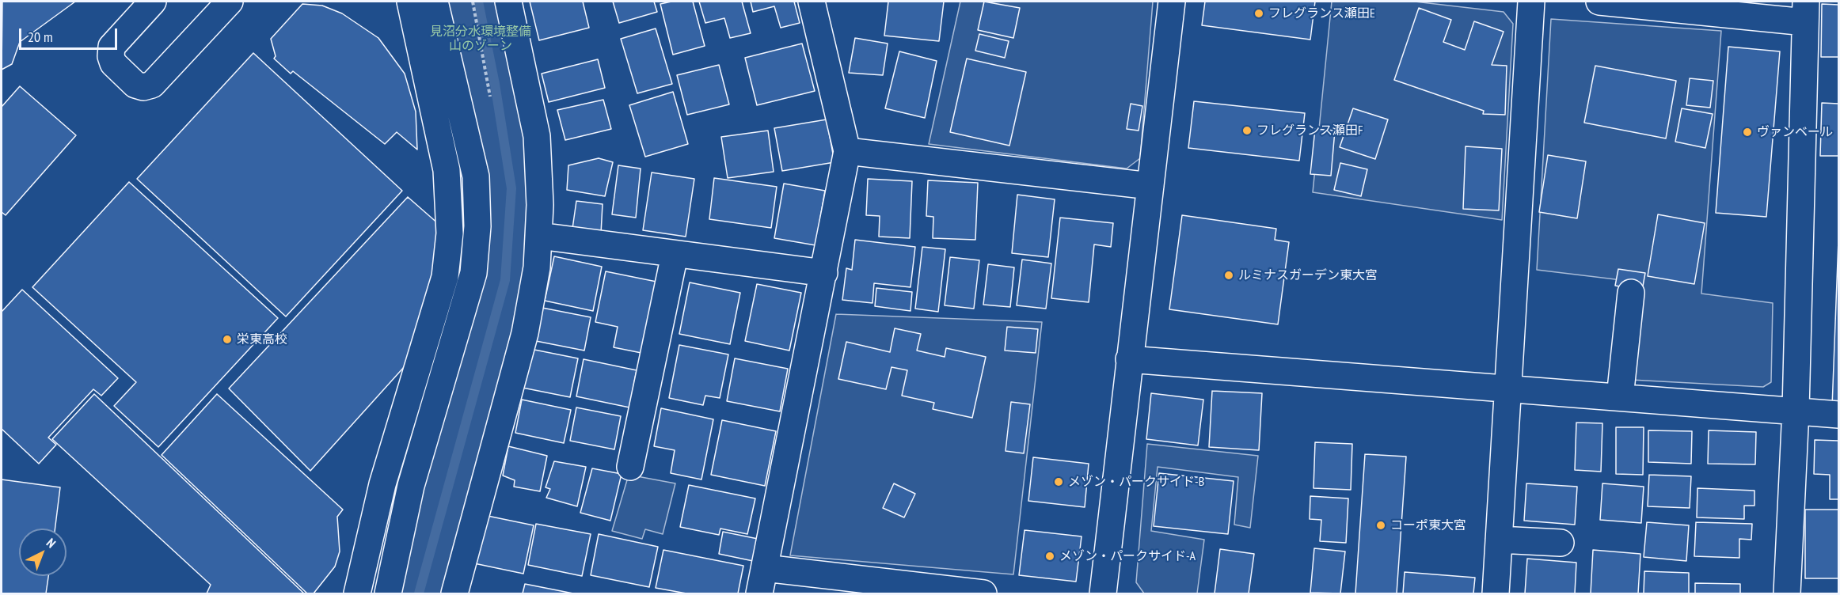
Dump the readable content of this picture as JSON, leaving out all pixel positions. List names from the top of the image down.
{
  "parks": ["見沼分水環境整備 山のゾーン"],
  "places": [
    "フレグランス瀬田E",
    "フレグランス瀬田F",
    "ヴァンベール",
    "ルミナスガーデン東大宮",
    "栄東高校",
    "メゾン・パークサイド-B",
    "コーポ東大宮",
    "メゾン・パークサイド-A"
  ],
  "scale_bar": "20 m",
  "north": "top right"
}
